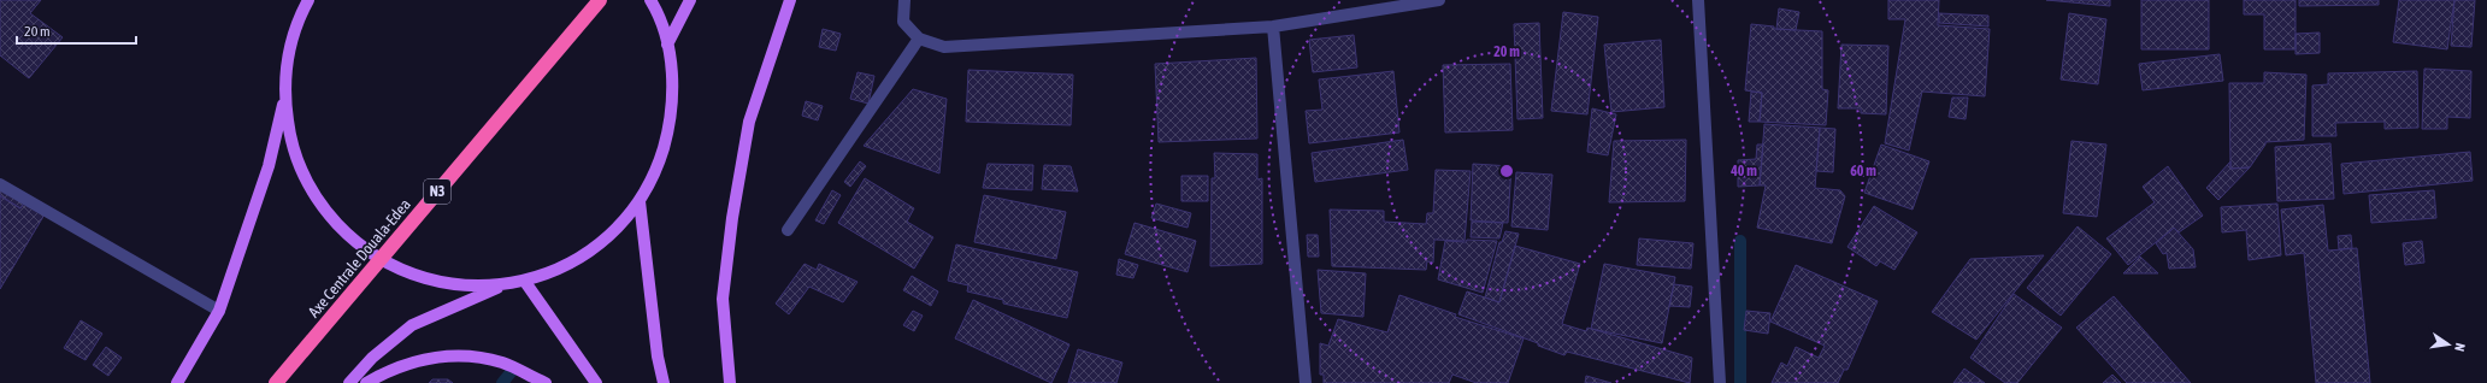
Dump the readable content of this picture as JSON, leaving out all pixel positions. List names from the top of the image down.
{
  "streets": {
    "highway": ["N3", "Axe Centrale Douala-Edea"]
  },
  "scale_bar": "20 m",
  "north": "right",
  "rings": ["20 m", "40 m", "60 m"]
}
